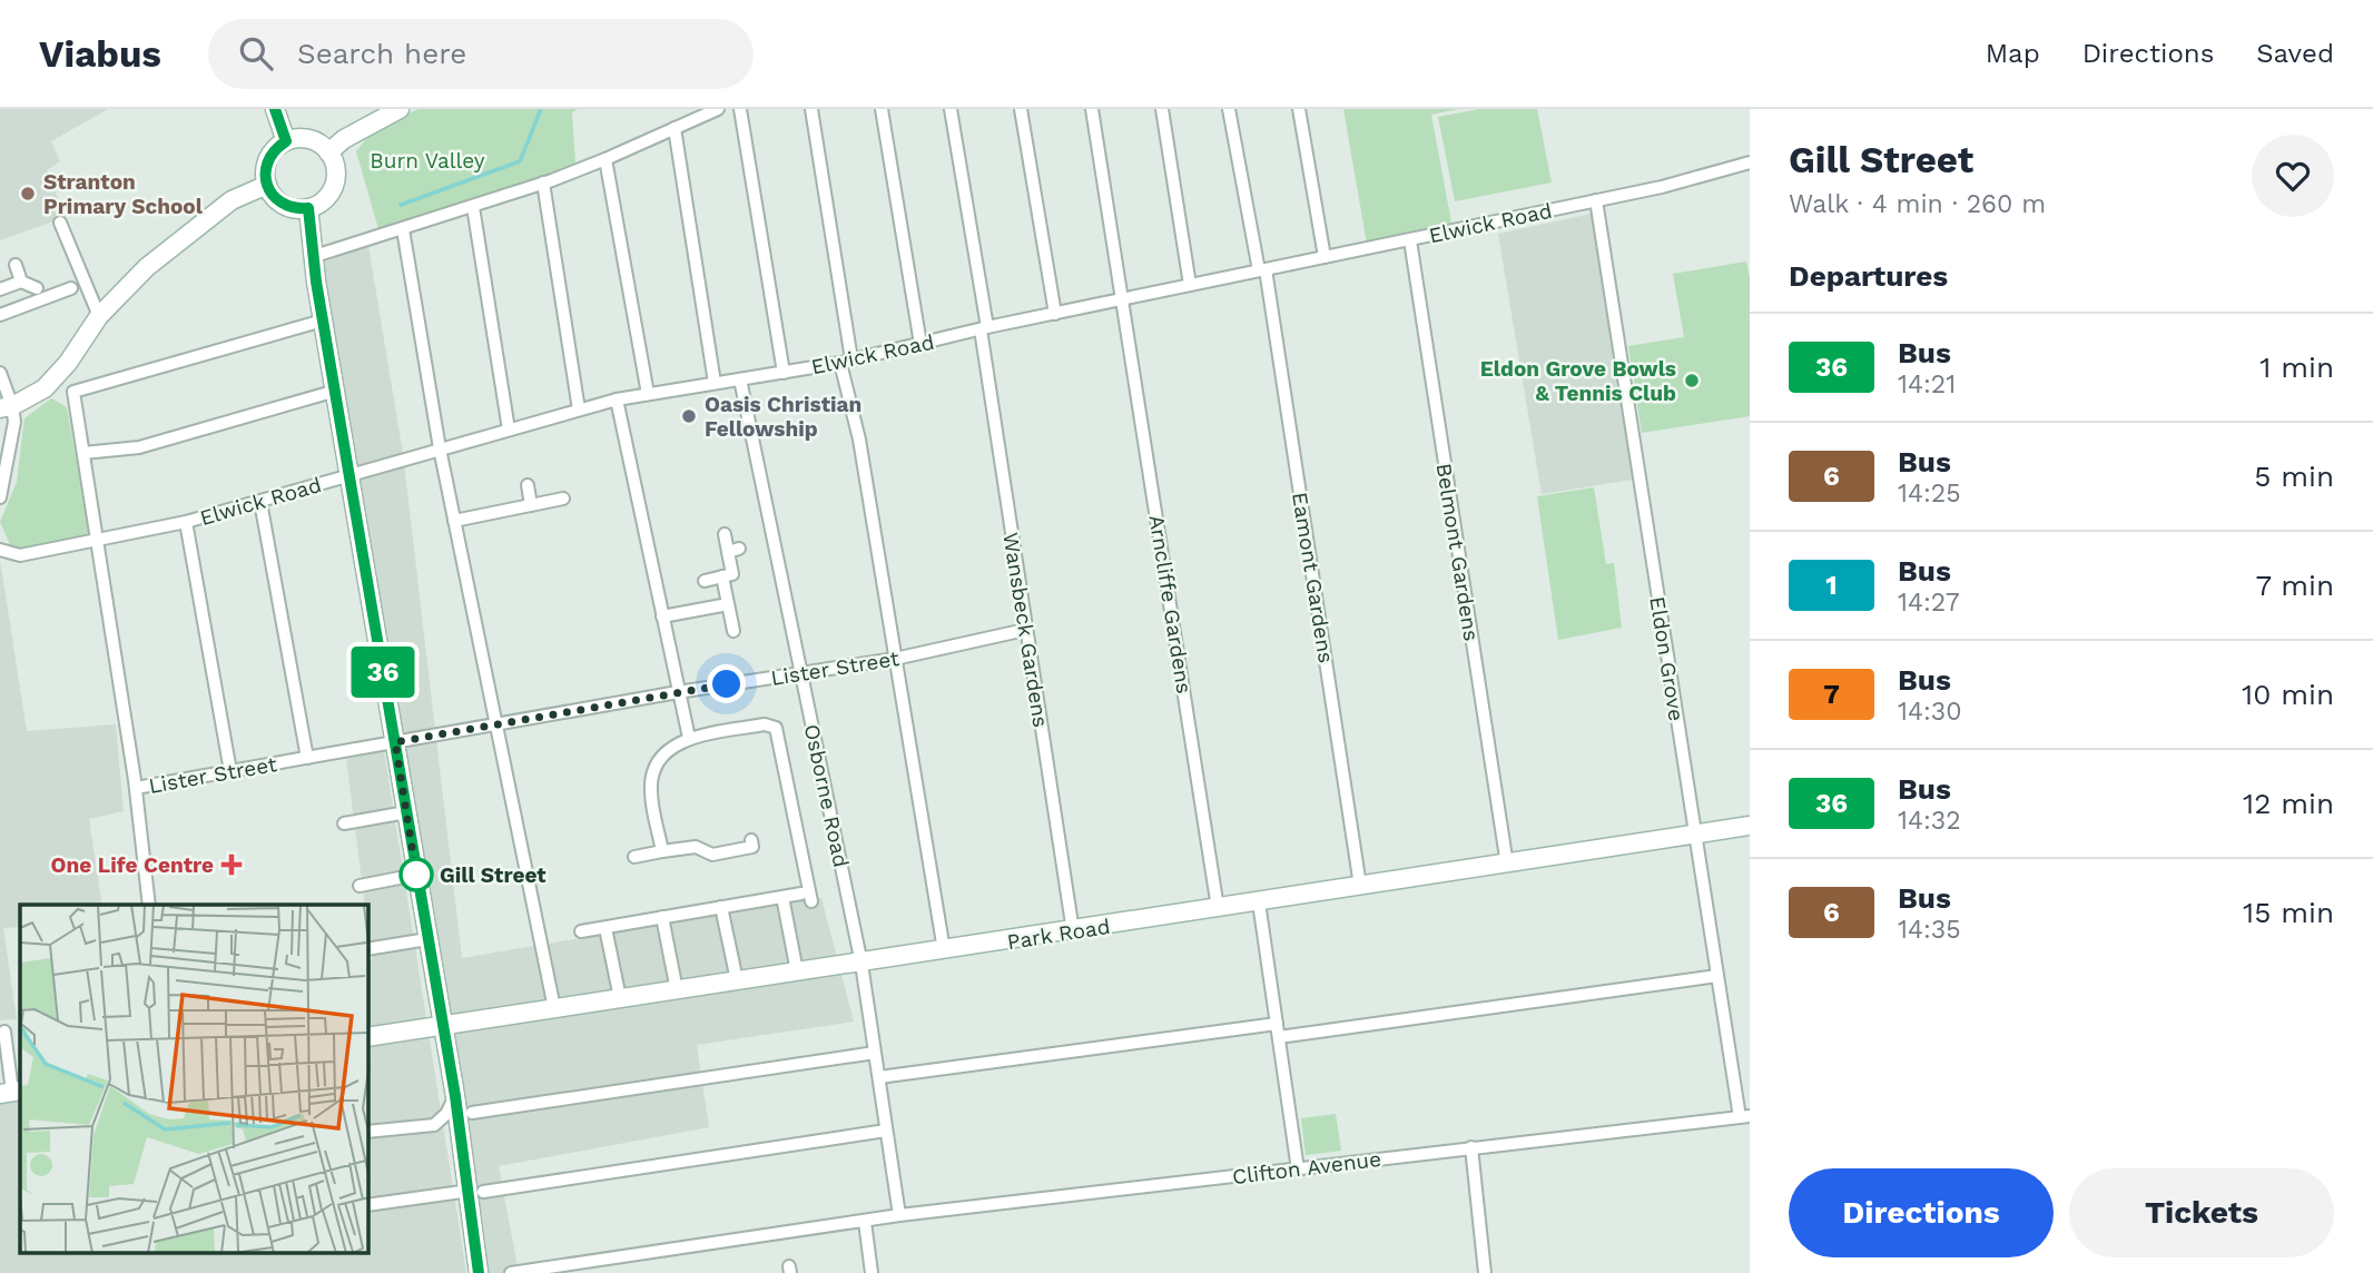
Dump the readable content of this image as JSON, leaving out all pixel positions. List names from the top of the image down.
{
  "streets": {
    "street": [
      "Elwick Road",
      "Belmont Gardens",
      "Eamont Gardens",
      "Arncliffe Gardens",
      "Wansbeck Gardens",
      "Eldon Grove",
      "Lister Street",
      "Osborne Road",
      "Park Road",
      "Clifton Avenue"
    ]
  },
  "crossings": [
    ["Elwick Road", "Belmont Gardens"],
    ["Elwick Road", "Eamont Gardens"],
    ["Elwick Road", "Arncliffe Gardens"],
    ["Elwick Road", "Wansbeck Gardens"],
    ["Elwick Road", "Eldon Grove"],
    ["Elwick Road", "Osborne Road"],
    ["Belmont Gardens", "Park Road"],
    ["Eamont Gardens", "Park Road"],
    ["Arncliffe Gardens", "Park Road"],
    ["Wansbeck Gardens", "Lister Street"],
    ["Wansbeck Gardens", "Park Road"],
    ["Eldon Grove", "Park Road"],
    ["Eldon Grove", "Clifton Avenue"],
    ["Lister Street", "Osborne Road"],
    ["Osborne Road", "Park Road"],
    ["Osborne Road", "Clifton Avenue"]
  ],
  "parks": ["Burn Valley"],
  "places": {
    "other": [
      "Stranton Primary School",
      "Eldon Grove Bowls & Tennis Club",
      "Oasis Christian Fellowship",
      "Gill Street"
    ],
    "health": ["One Life Centre"]
  },
  "lines": ["bus line 36"],
  "page": {
    "header": "Viabus",
    "search": "Search here",
    "nav": ["Map", "Directions", "Saved"],
    "on_map": "36",
    "heading": [
      ["Gill Street", "Walk · 4 min · 260 m"],
      "Departures"
    ],
    "list": [
      {
        "mark": "36",
        "name": "Bus",
        "note": "14:21",
        "value": "1 min"
      },
      {
        "mark": "6",
        "name": "Bus",
        "note": "14:25",
        "value": "5 min"
      },
      {
        "mark": "1",
        "name": "Bus",
        "note": "14:27",
        "value": "7 min"
      },
      {
        "mark": "7",
        "name": "Bus",
        "note": "14:30",
        "value": "10 min"
      },
      {
        "mark": "36",
        "name": "Bus",
        "note": "14:32",
        "value": "12 min"
      },
      {
        "mark": "6",
        "name": "Bus",
        "note": "14:35",
        "value": "15 min"
      }
    ],
    "buttons": ["Directions", "Tickets"]
  }
}
